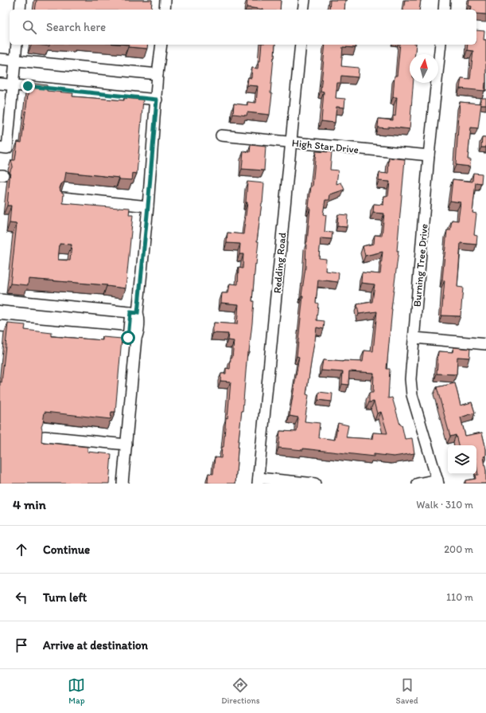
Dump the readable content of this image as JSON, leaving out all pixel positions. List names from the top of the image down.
{
  "streets": {
    "street": ["High Star Drive", "Redding Road", "Burning Tree Drive"]
  },
  "crossings": [
    ["High Star Drive", "Redding Road"],
    ["High Star Drive", "Burning Tree Drive"]
  ],
  "north": "top",
  "page": {
    "search": "Search here",
    "heading": ["4 min", "Walk · 310 m"],
    "list": [
      ["Continue", "200 m"],
      ["Turn left", "110 m"],
      "Arrive at destination"
    ],
    "nav": ["Map", "Directions", "Saved"]
  }
}
